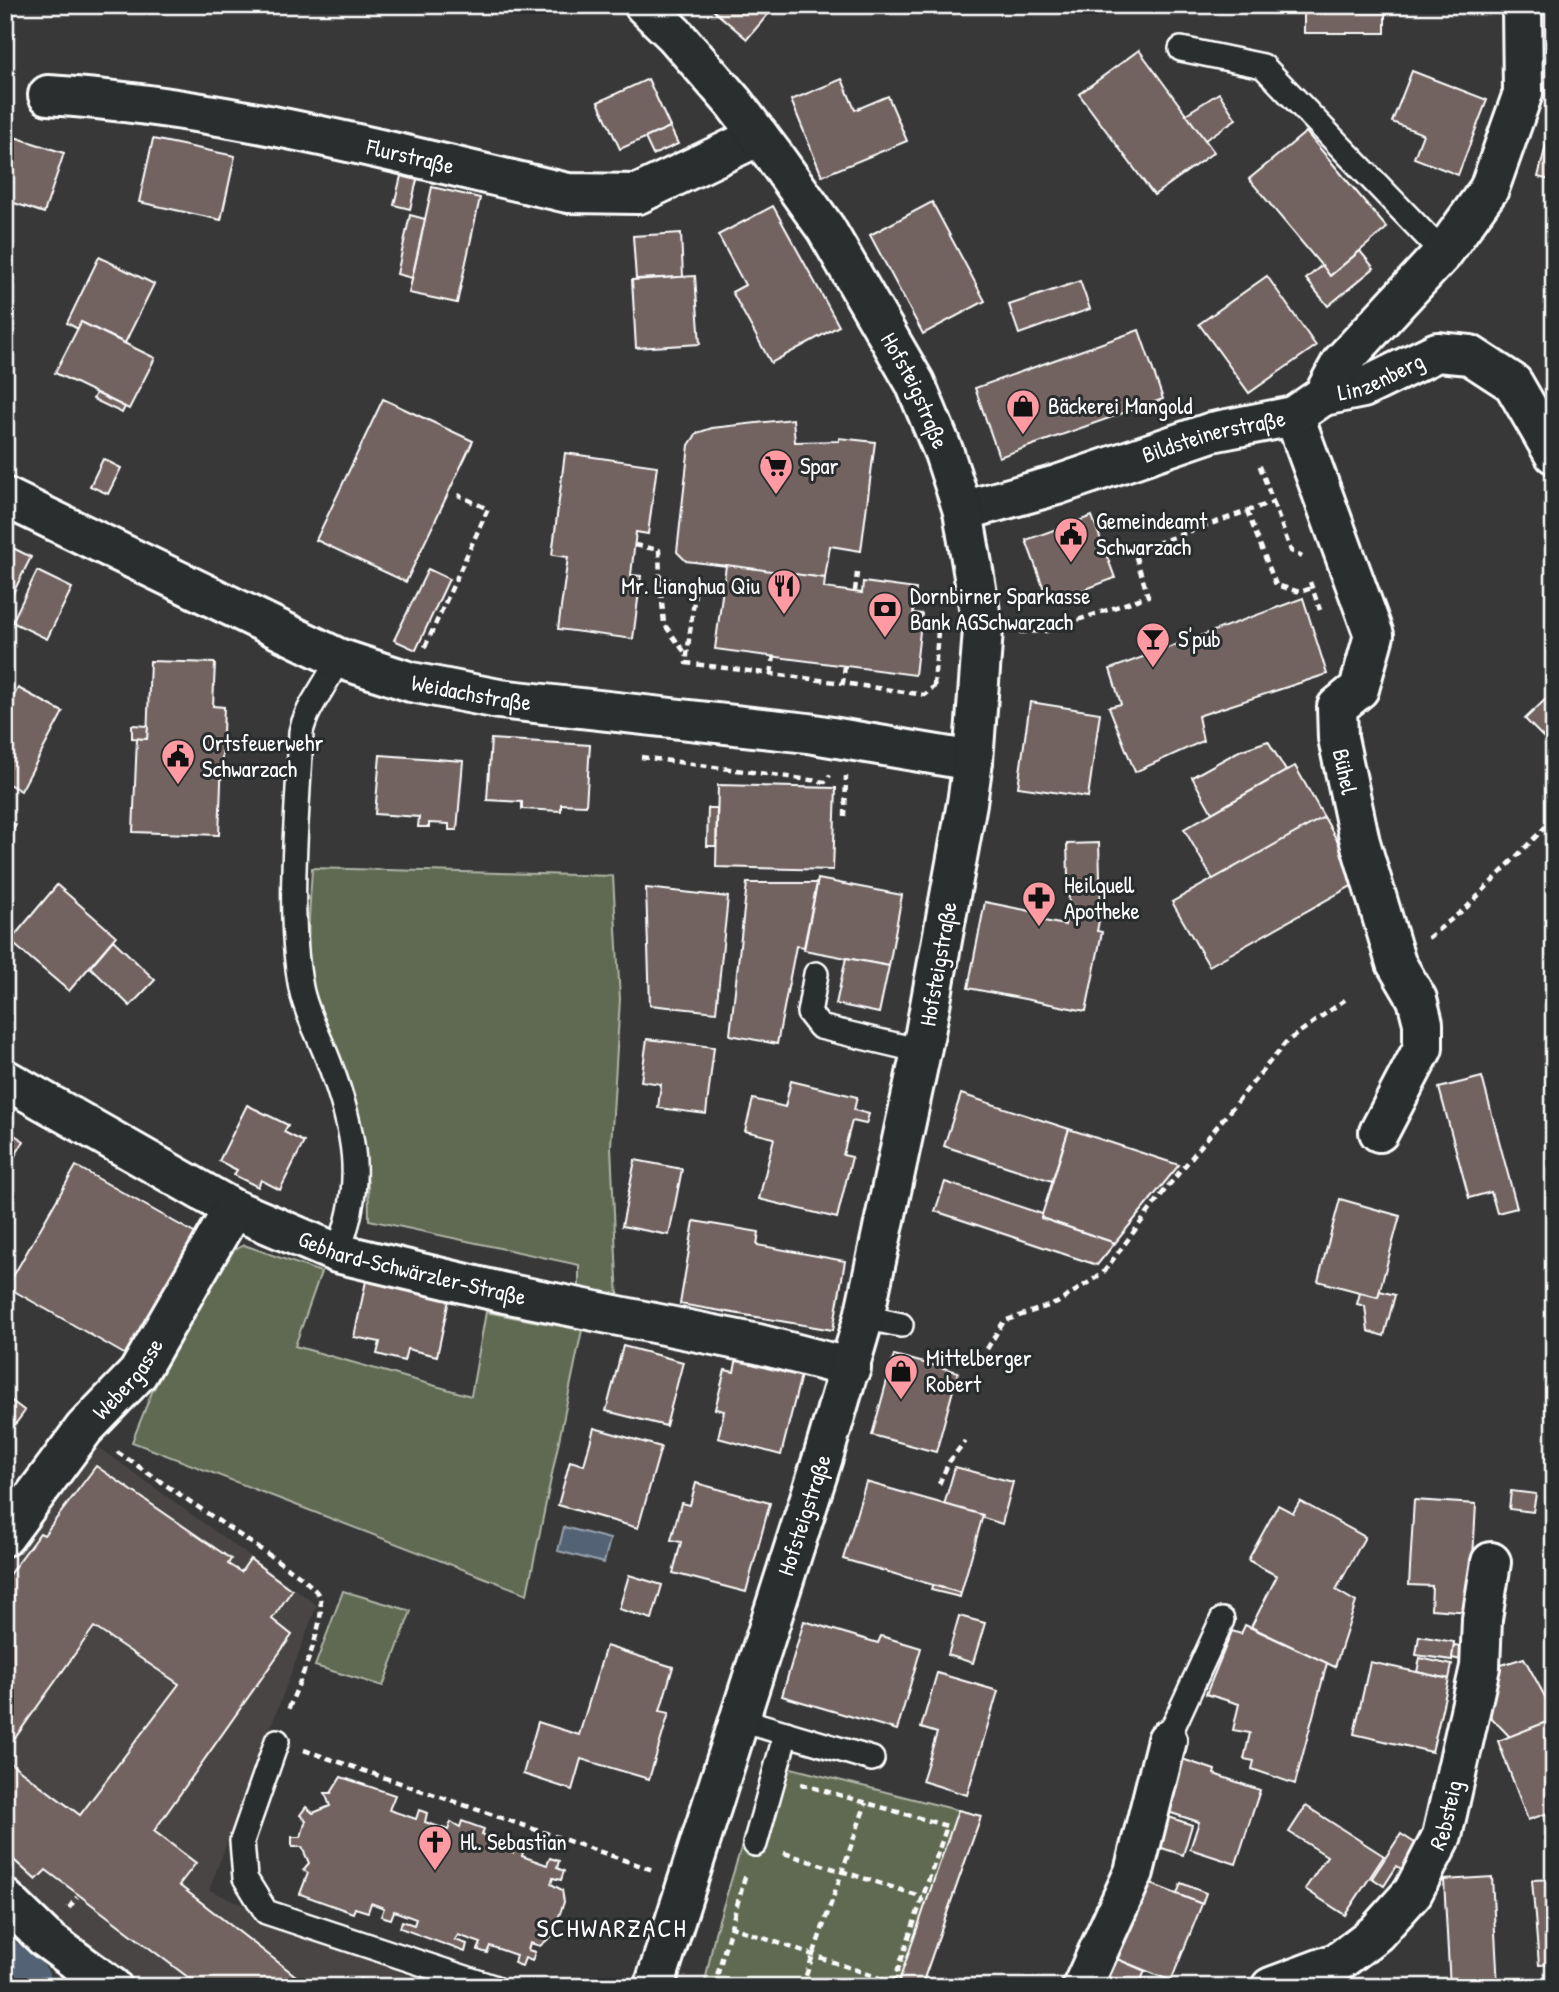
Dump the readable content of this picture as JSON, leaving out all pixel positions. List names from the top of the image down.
{
  "streets": {
    "street": [
      "Flurstraße",
      "Linzenberg",
      "Hofsteigstraße",
      "Bildsteinerstraße",
      "Weidachstraße",
      "Bühel",
      "Gebhard-Schwärzler-Straße",
      "Webergasse",
      "Rebsteig"
    ]
  },
  "crossings": [
    ["Flurstraße", "Hofsteigstraße"],
    ["Linzenberg", "Bildsteinerstraße"],
    ["Linzenberg", "Bühel"],
    ["Hofsteigstraße", "Bildsteinerstraße"],
    ["Hofsteigstraße", "Weidachstraße"],
    ["Hofsteigstraße", "Gebhard-Schwärzler-Straße"],
    ["Bildsteinerstraße", "Bühel"],
    ["Gebhard-Schwärzler-Straße", "Webergasse"]
  ],
  "districts": ["SCHWARZACH"],
  "places": {
    "shop": ["Bäckerei Mangold", "Mittelberger Robert"],
    "supermarket": ["Spar"],
    "public building": ["Gemeindeamt Schwarzach", "Ortsfeuerwehr Schwarzach"],
    "restaurant": ["Mr. Lianghua Qiu"],
    "bank": ["Dornbirner Sparkasse Bank AGSchwarzach"],
    "bar": ["S'pub"],
    "pharmacy": ["Heilquell Apotheke"],
    "church": ["Hl. Sebastian"]
  }
}
